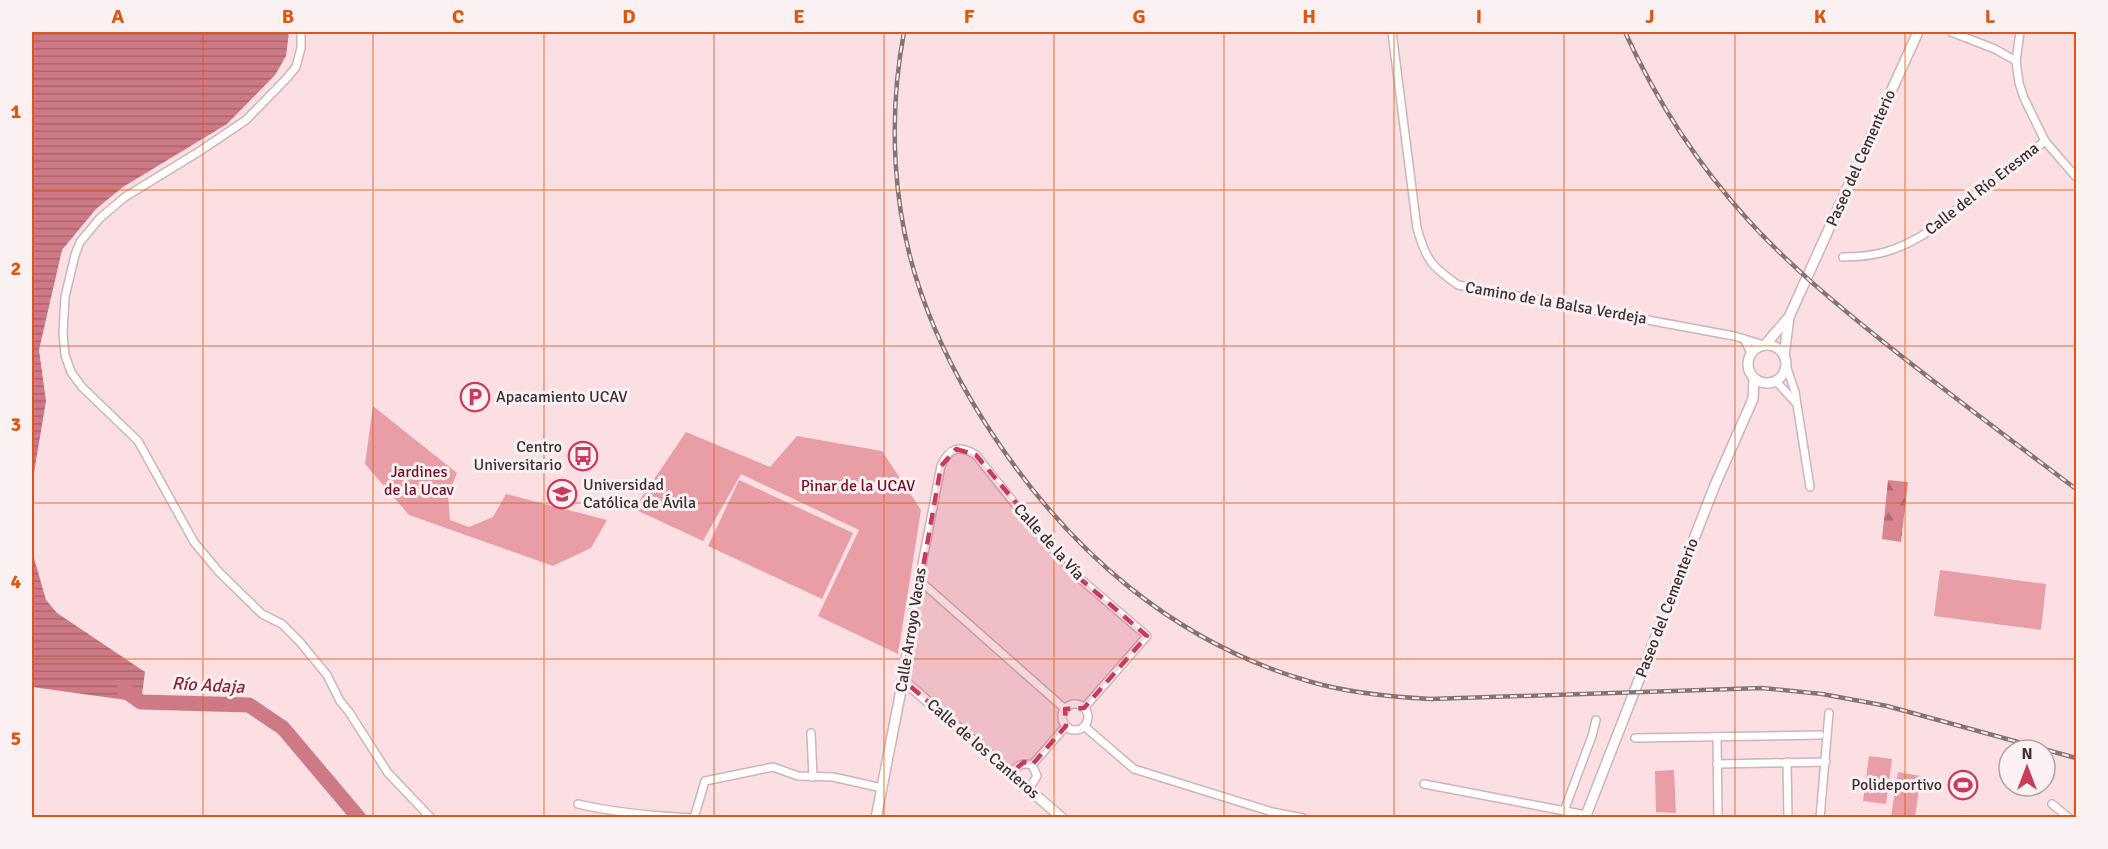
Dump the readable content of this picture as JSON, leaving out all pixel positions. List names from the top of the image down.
{
  "streets": {
    "main road": ["Paseo del Cementerio", "Calle Arroyo Vacas", "Calle de los Canteros"],
    "street": ["Calle del Río Eresma", "Camino de la Balsa Verdeja", "Calle de la Vía"]
  },
  "crossings": [
    ["Paseo del Cementerio", "Camino de la Balsa Verdeja"],
    ["Calle de la Vía", "Calle Arroyo Vacas"],
    ["Calle Arroyo Vacas", "Calle de los Canteros"]
  ],
  "water": ["Río Adaja"],
  "parks": ["Jardines de la Ucav", "Pinar de la UCAV"],
  "places": {
    "parking": ["Apacamiento UCAV"],
    "bus stop": ["Centro Universitario"],
    "school or university": ["Universidad Católica de Ávila"],
    "sports": ["Polideportivo"]
  },
  "north": "top",
  "grid": {
    "columns": [
      "A",
      "B",
      "C",
      "D",
      "E",
      "F",
      "G",
      "H",
      "I",
      "J",
      "K",
      "L"
    ],
    "rows": [
      "1",
      "2",
      "3",
      "4",
      "5"
    ]
  }
}
